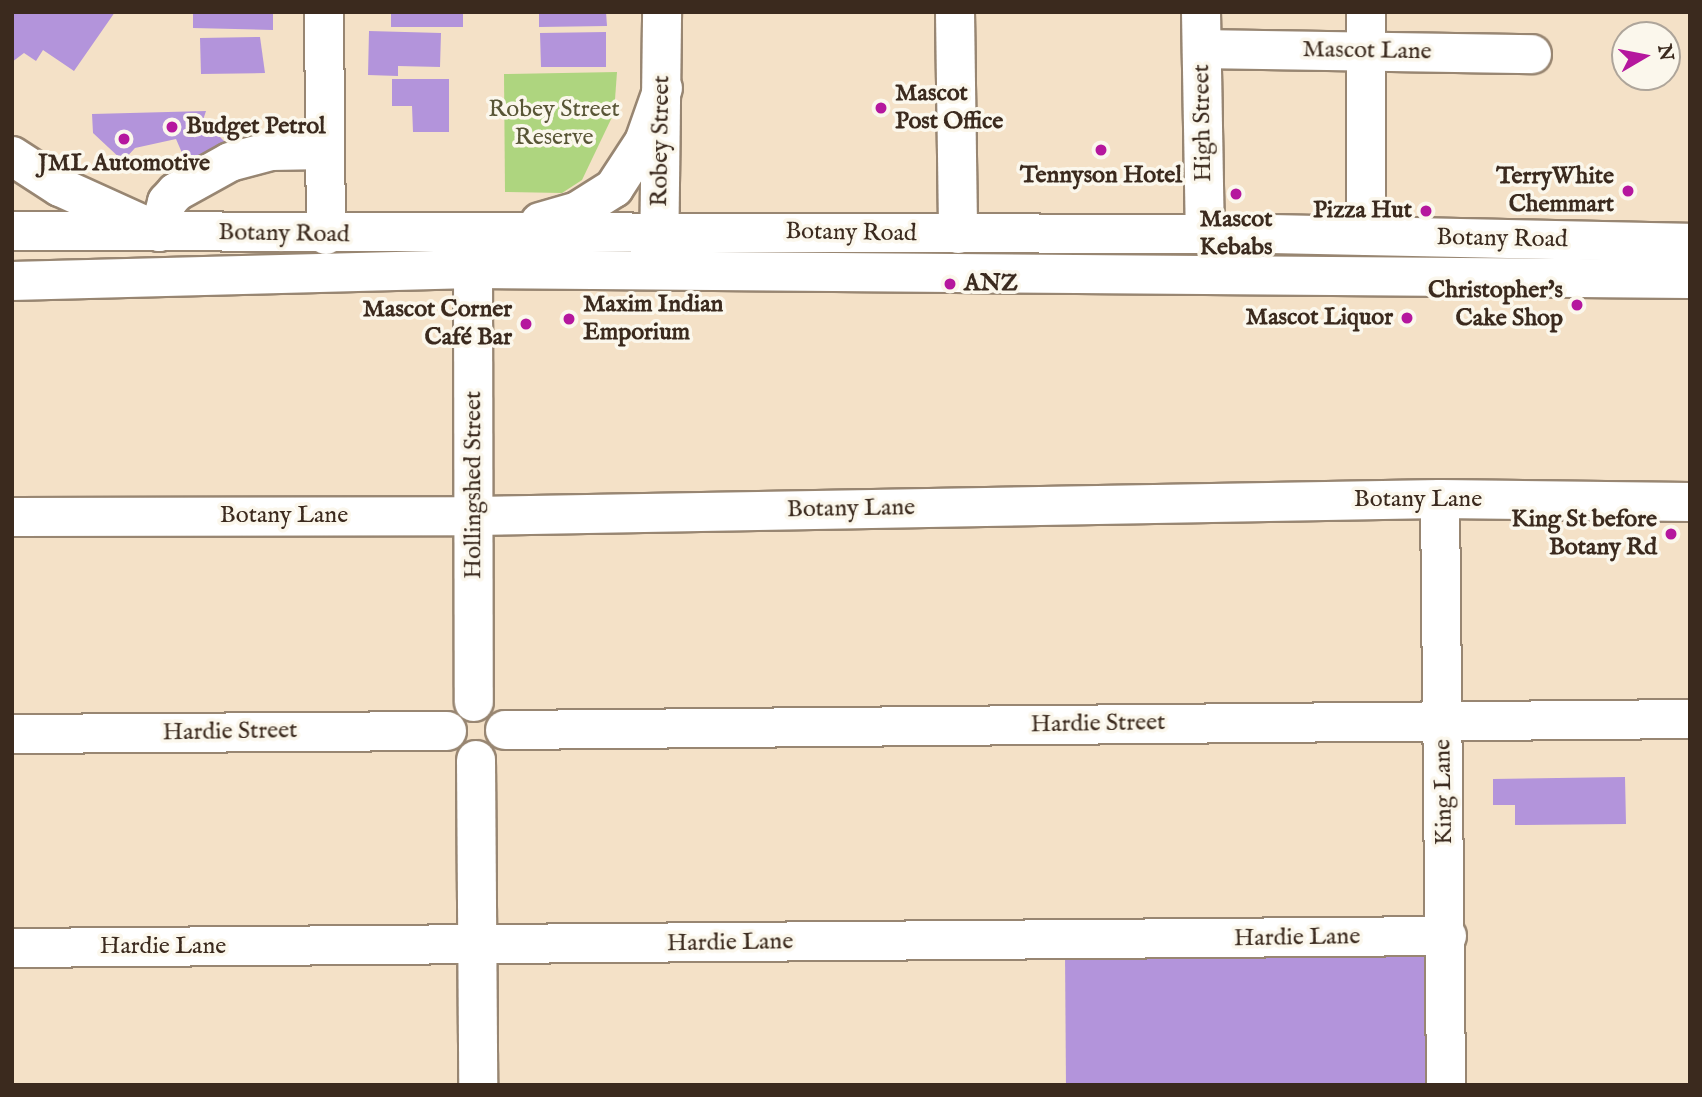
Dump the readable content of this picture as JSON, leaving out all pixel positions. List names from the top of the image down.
{
  "streets": {
    "street": [
      "Mascot Lane",
      "High Street",
      "Robey Street",
      "Botany Road",
      "Hollingshed Street",
      "Botany Lane",
      "Hardie Street",
      "King Lane",
      "Hardie Lane"
    ]
  },
  "crossings": [
    ["Mascot Lane", "High Street"],
    ["High Street", "Botany Road"],
    ["Robey Street", "Botany Road"],
    ["Botany Road", "Hollingshed Street"],
    ["Hollingshed Street", "Botany Lane"],
    ["Hollingshed Street", "Hardie Street"],
    ["Botany Lane", "King Lane"],
    ["Hardie Street", "King Lane"],
    ["King Lane", "Hardie Lane"]
  ],
  "parks": ["Robey Street Reserve"],
  "places": [
    "Mascot Post Office",
    "Budget Petrol",
    "JML Automotive",
    "Tennyson Hotel",
    "TerryWhite Chemmart",
    "Mascot Kebabs",
    "Pizza Hut",
    "ANZ",
    "Christopher's Cake Shop",
    "Mascot Liquor",
    "Maxim Indian Emporium",
    "Mascot Corner Café Bar",
    "King St before Botany Rd"
  ],
  "north": "right"
}
